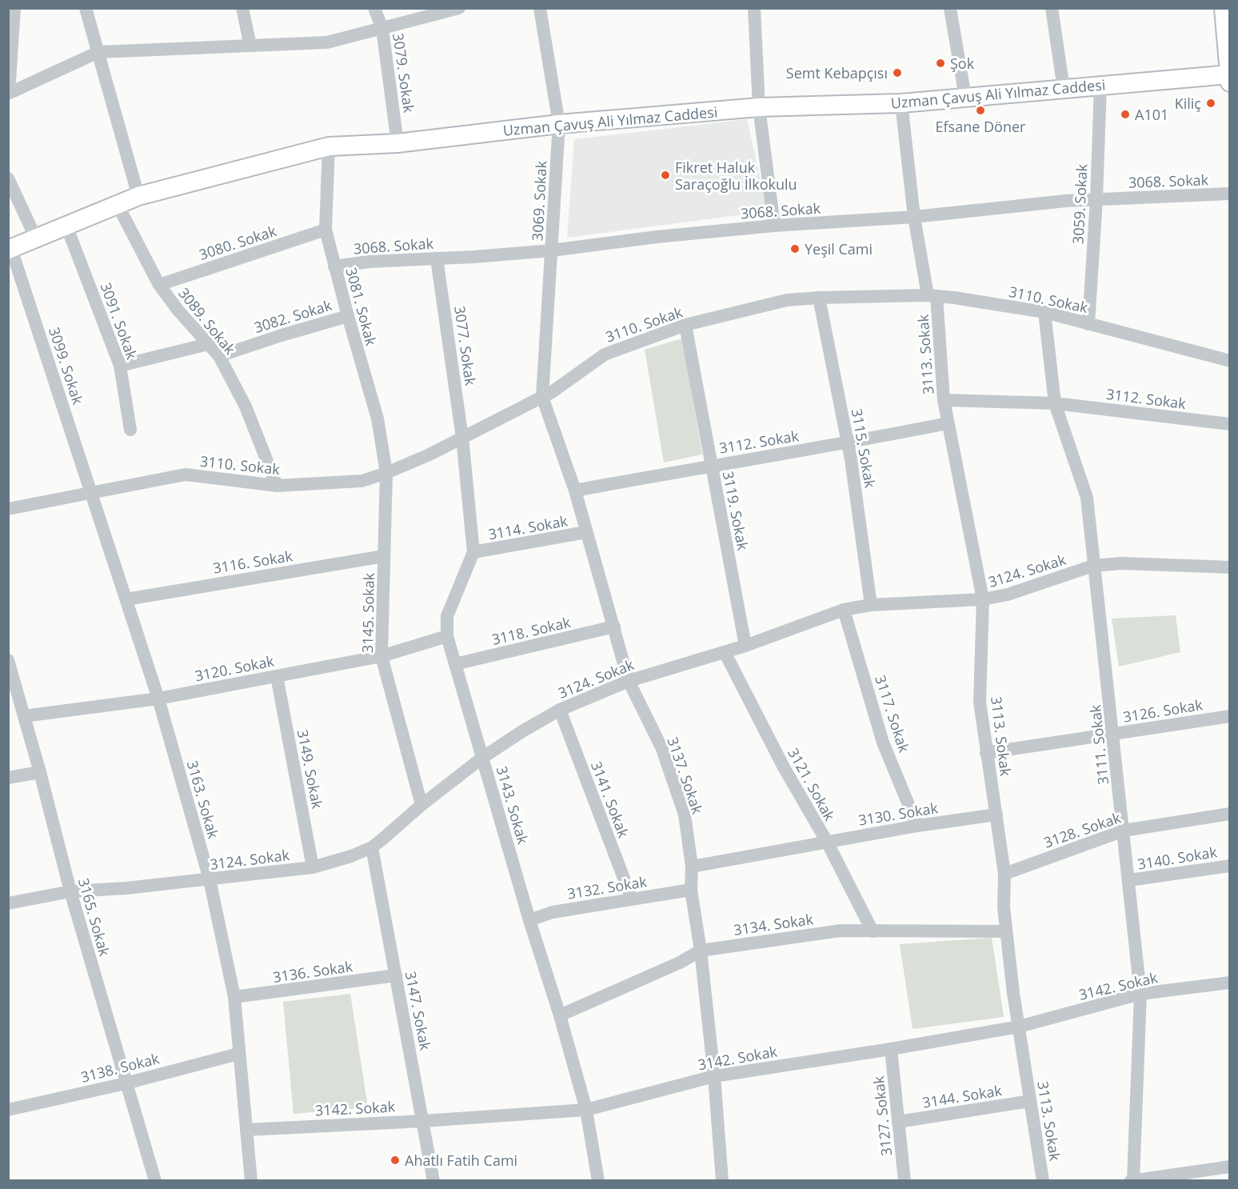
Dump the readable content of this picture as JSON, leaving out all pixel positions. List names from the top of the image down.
{
  "streets": {
    "street": [
      "3079. Sokak",
      "Uzman Çavuş Ali Yılmaz Caddesi",
      "3068. Sokak",
      "3069. Sokak",
      "3059. Sokak",
      "3080. Sokak",
      "3110. Sokak",
      "3081. Sokak",
      "3082. Sokak",
      "3091. Sokak",
      "3089. Sokak",
      "3077. Sokak",
      "3113. Sokak",
      "3099. Sokak",
      "3112. Sokak",
      "3115. Sokak",
      "3119. Sokak",
      "3114. Sokak",
      "3116. Sokak",
      "3124. Sokak",
      "3145. Sokak",
      "3118. Sokak",
      "3120. Sokak",
      "3126. Sokak",
      "3117. Sokak",
      "3111. Sokak",
      "3149. Sokak",
      "3137. Sokak",
      "3121. Sokak",
      "3163. Sokak",
      "3141. Sokak",
      "3143. Sokak",
      "3130. Sokak",
      "3128. Sokak",
      "3140. Sokak",
      "3132. Sokak",
      "3165. Sokak",
      "3134. Sokak",
      "3136. Sokak",
      "3142. Sokak",
      "3147. Sokak",
      "3138. Sokak",
      "3144. Sokak",
      "3127. Sokak"
    ]
  },
  "crossings": [
    ["3079. Sokak", "Uzman Çavuş Ali Yılmaz Caddesi"],
    ["Uzman Çavuş Ali Yılmaz Caddesi", "3069. Sokak"],
    ["Uzman Çavuş Ali Yılmaz Caddesi", "3059. Sokak"],
    ["Uzman Çavuş Ali Yılmaz Caddesi", "3081. Sokak"],
    ["Uzman Çavuş Ali Yılmaz Caddesi", "3091. Sokak"],
    ["Uzman Çavuş Ali Yılmaz Caddesi", "3089. Sokak"],
    ["Uzman Çavuş Ali Yılmaz Caddesi", "3113. Sokak"],
    ["Uzman Çavuş Ali Yılmaz Caddesi", "3099. Sokak"],
    ["3068. Sokak", "3069. Sokak"],
    ["3068. Sokak", "3059. Sokak"],
    ["3068. Sokak", "3081. Sokak"],
    ["3068. Sokak", "3077. Sokak"],
    ["3068. Sokak", "3113. Sokak"],
    ["3069. Sokak", "3110. Sokak"],
    ["3069. Sokak", "3137. Sokak"],
    ["3059. Sokak", "3110. Sokak"],
    ["3080. Sokak", "3081. Sokak"],
    ["3080. Sokak", "3089. Sokak"],
    ["3110. Sokak", "3081. Sokak"],
    ["3110. Sokak", "3089. Sokak"],
    ["3110. Sokak", "3077. Sokak"],
    ["3110. Sokak", "3113. Sokak"],
    ["3110. Sokak", "3099. Sokak"],
    ["3110. Sokak", "3115. Sokak"],
    ["3110. Sokak", "3119. Sokak"],
    ["3110. Sokak", "3145. Sokak"],
    ["3110. Sokak", "3111. Sokak"],
    ["3110. Sokak", "3137. Sokak"],
    ["3110. Sokak", "3163. Sokak"],
    ["3110. Sokak", "3143. Sokak"],
    ["3081. Sokak", "3082. Sokak"],
    ["3081. Sokak", "3145. Sokak"],
    ["3082. Sokak", "3089. Sokak"],
    ["3077. Sokak", "3143. Sokak"],
    ["3113. Sokak", "3112. Sokak"],
    ["3113. Sokak", "3124. Sokak"],
    ["3113. Sokak", "3126. Sokak"],
    ["3113. Sokak", "3130. Sokak"],
    ["3113. Sokak", "3128. Sokak"],
    ["3113. Sokak", "3134. Sokak"],
    ["3113. Sokak", "3142. Sokak"],
    ["3113. Sokak", "3144. Sokak"],
    ["3099. Sokak", "3163. Sokak"],
    ["3112. Sokak", "3115. Sokak"],
    ["3112. Sokak", "3119. Sokak"],
    ["3112. Sokak", "3111. Sokak"],
    ["3112. Sokak", "3137. Sokak"],
    ["3115. Sokak", "3124. Sokak"],
    ["3119. Sokak", "3124. Sokak"],
    ["3114. Sokak", "3137. Sokak"],
    ["3114. Sokak", "3143. Sokak"],
    ["3116. Sokak", "3145. Sokak"],
    ["3116. Sokak", "3163. Sokak"],
    ["3124. Sokak", "3145. Sokak"],
    ["3124. Sokak", "3117. Sokak"],
    ["3124. Sokak", "3111. Sokak"],
    ["3124. Sokak", "3149. Sokak"],
    ["3124. Sokak", "3137. Sokak"],
    ["3124. Sokak", "3121. Sokak"],
    ["3124. Sokak", "3163. Sokak"],
    ["3124. Sokak", "3141. Sokak"],
    ["3124. Sokak", "3143. Sokak"],
    ["3124. Sokak", "3165. Sokak"],
    ["3124. Sokak", "3147. Sokak"],
    ["3145. Sokak", "3120. Sokak"],
    ["3118. Sokak", "3137. Sokak"],
    ["3118. Sokak", "3143. Sokak"],
    ["3120. Sokak", "3149. Sokak"],
    ["3120. Sokak", "3163. Sokak"],
    ["3120. Sokak", "3143. Sokak"],
    ["3120. Sokak", "3165. Sokak"],
    ["3126. Sokak", "3111. Sokak"],
    ["3117. Sokak", "3130. Sokak"],
    ["3111. Sokak", "3128. Sokak"],
    ["3111. Sokak", "3140. Sokak"],
    ["3111. Sokak", "3142. Sokak"],
    ["3137. Sokak", "3130. Sokak"],
    ["3137. Sokak", "3132. Sokak"],
    ["3137. Sokak", "3134. Sokak"],
    ["3137. Sokak", "3142. Sokak"],
    ["3121. Sokak", "3130. Sokak"],
    ["3121. Sokak", "3134. Sokak"],
    ["3163. Sokak", "3136. Sokak"],
    ["3163. Sokak", "3142. Sokak"],
    ["3163. Sokak", "3138. Sokak"],
    ["3141. Sokak", "3132. Sokak"],
    ["3143. Sokak", "3132. Sokak"],
    ["3143. Sokak", "3134. Sokak"],
    ["3143. Sokak", "3142. Sokak"],
    ["3165. Sokak", "3138. Sokak"],
    ["3136. Sokak", "3147. Sokak"],
    ["3142. Sokak", "3147. Sokak"],
    ["3142. Sokak", "3127. Sokak"],
    ["3144. Sokak", "3127. Sokak"]
  ],
  "places": [
    "Şok",
    "Semt Kebapçısı",
    "Kiliç",
    "Efsane Döner",
    "A101",
    "Fikret Haluk Saraçoğlu İlkokulu",
    "Yeşil Cami",
    "Ahatlı Fatih Cami"
  ]
}
